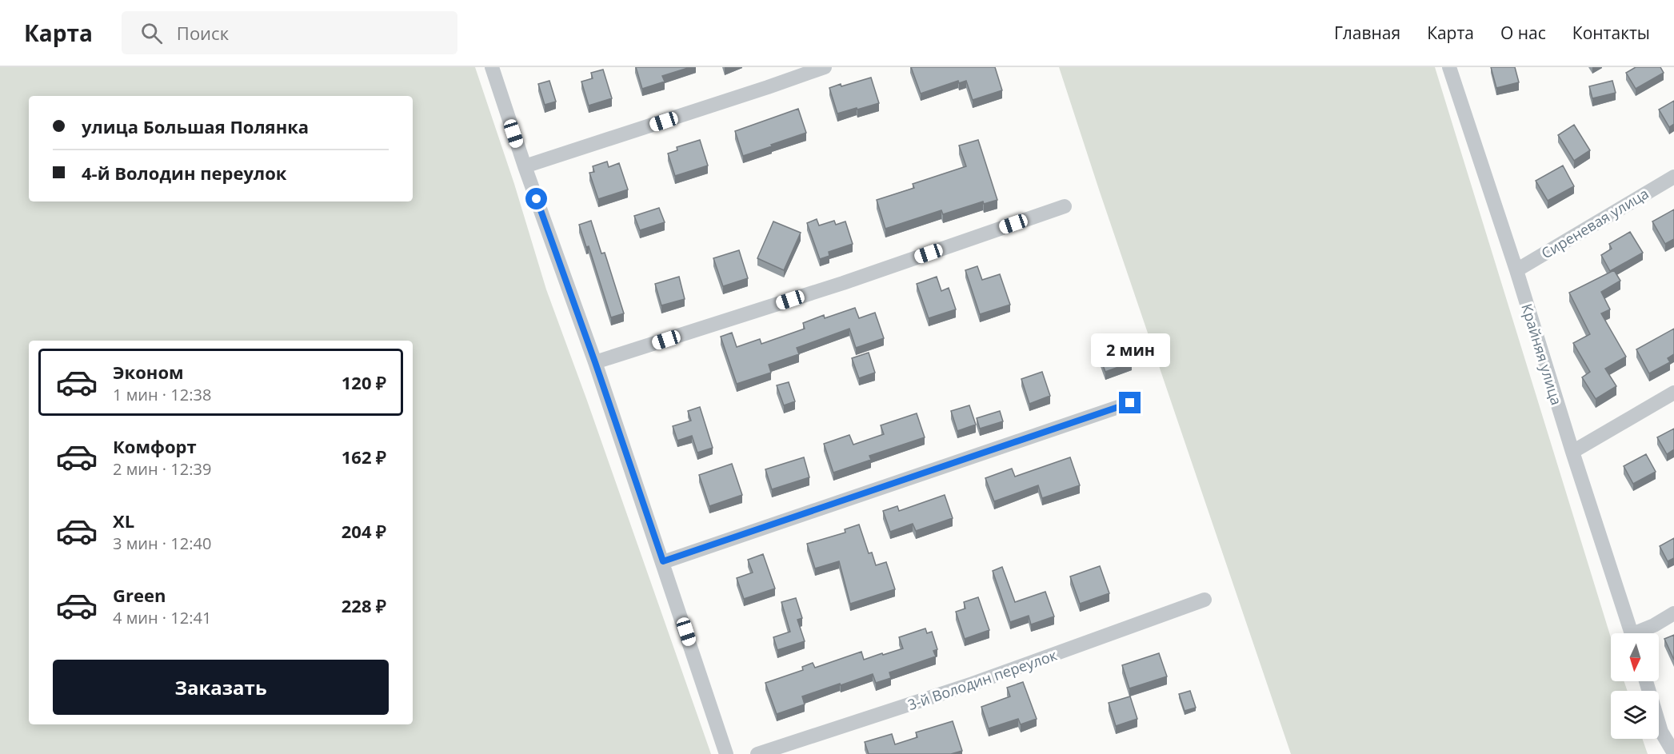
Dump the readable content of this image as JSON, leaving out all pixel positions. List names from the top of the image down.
{
  "streets": {
    "street": ["Сиреневая улица", "Крайняя улица", "3-й Володин переулок"]
  },
  "crossings": [
    ["Сиреневая улица", "Крайняя улица"]
  ],
  "north": "bottom",
  "page": {
    "header": "Карта",
    "search": "Поиск",
    "nav": [
      "Главная",
      "Карта",
      "О нас",
      "Контакты"
    ],
    "banner": ["улица Большая Полянка", "4-й Володин переулок"],
    "bubble": "2 мин",
    "list": [
      {
        "name": "Эконом",
        "note": "1 мин · 12:38",
        "value": "120 ₽"
      },
      {
        "name": "Комфорт",
        "note": "2 мин · 12:39",
        "value": "162 ₽"
      },
      {
        "name": "XL",
        "note": "3 мин · 12:40",
        "value": "204 ₽"
      },
      {
        "name": "Green",
        "note": "4 мин · 12:41",
        "value": "228 ₽"
      }
    ],
    "buttons": "Заказать"
  }
}
